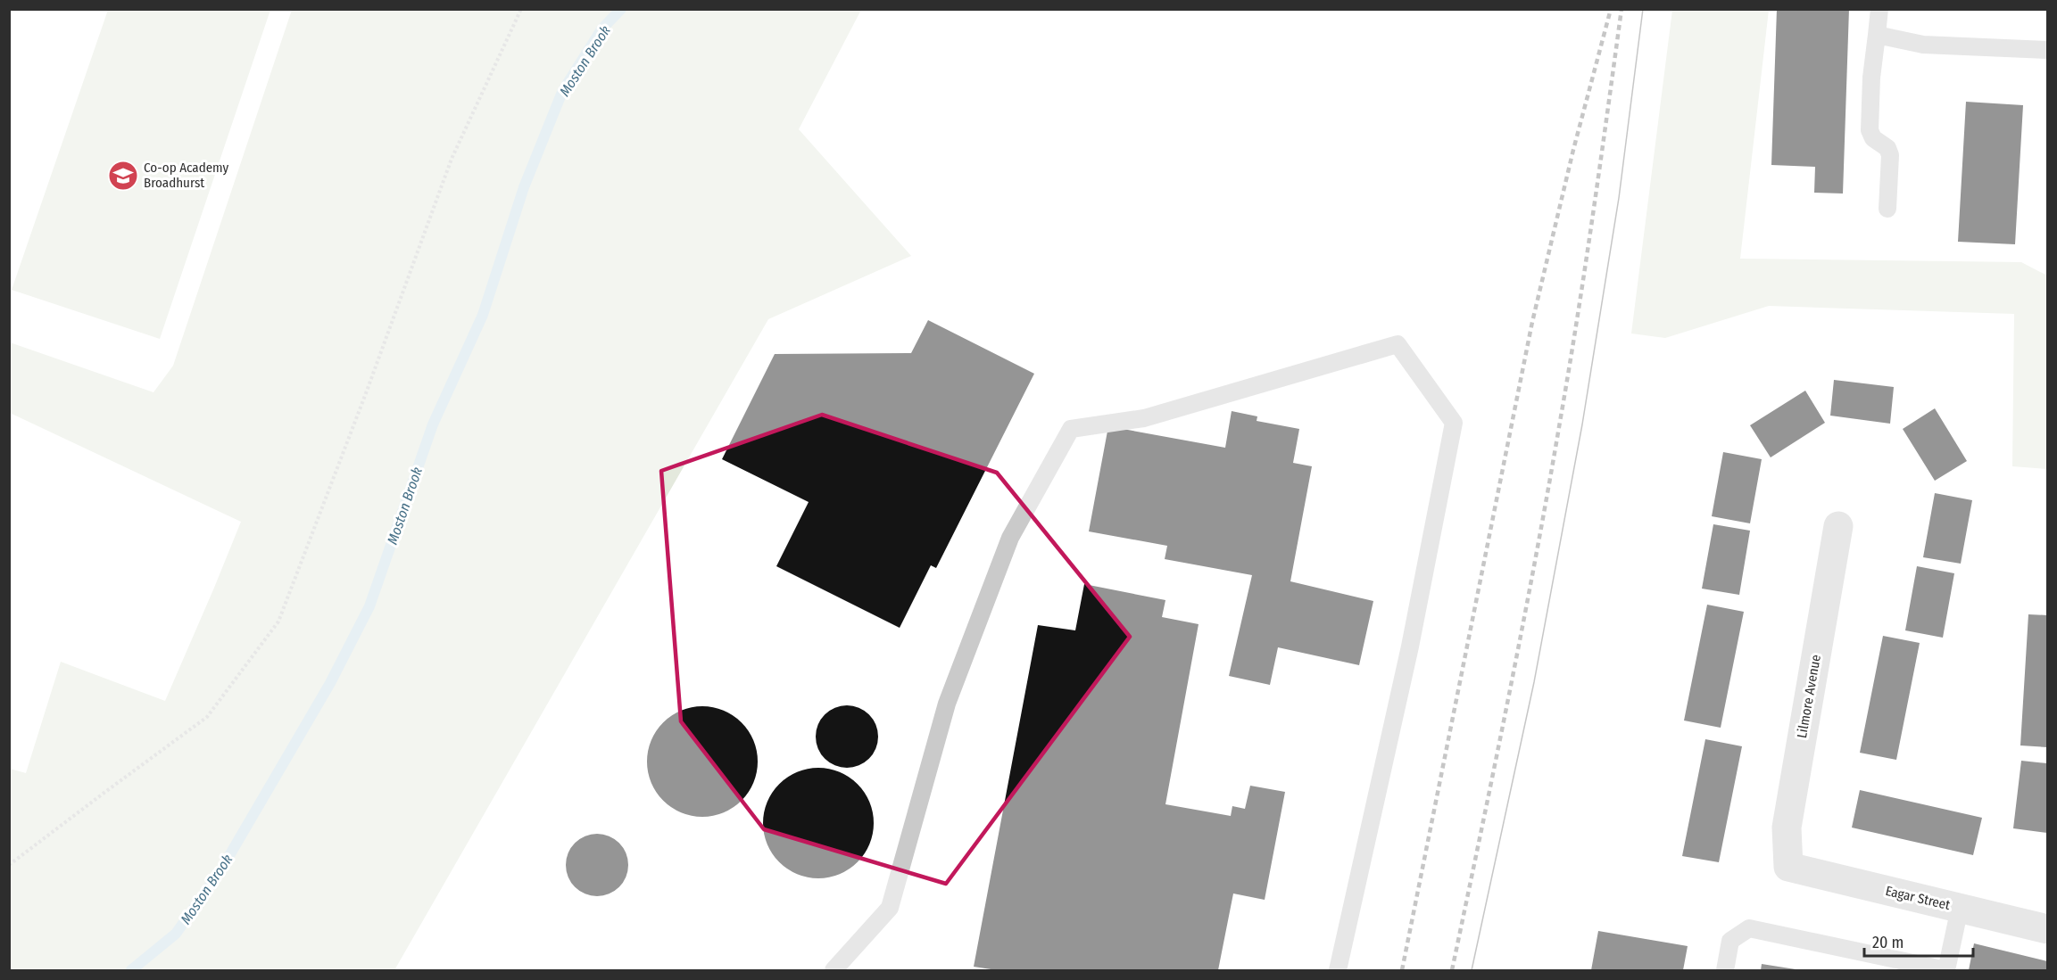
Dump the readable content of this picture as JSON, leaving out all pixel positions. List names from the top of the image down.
{
  "streets": {
    "street": ["Lilmore Avenue", "Eagar Street"]
  },
  "crossings": [
    ["Lilmore Avenue", "Eagar Street"]
  ],
  "water": ["Moston Brook"],
  "places": {
    "school or university": ["Co-op Academy Broadhurst"]
  },
  "scale_bar": "20 m"
}
